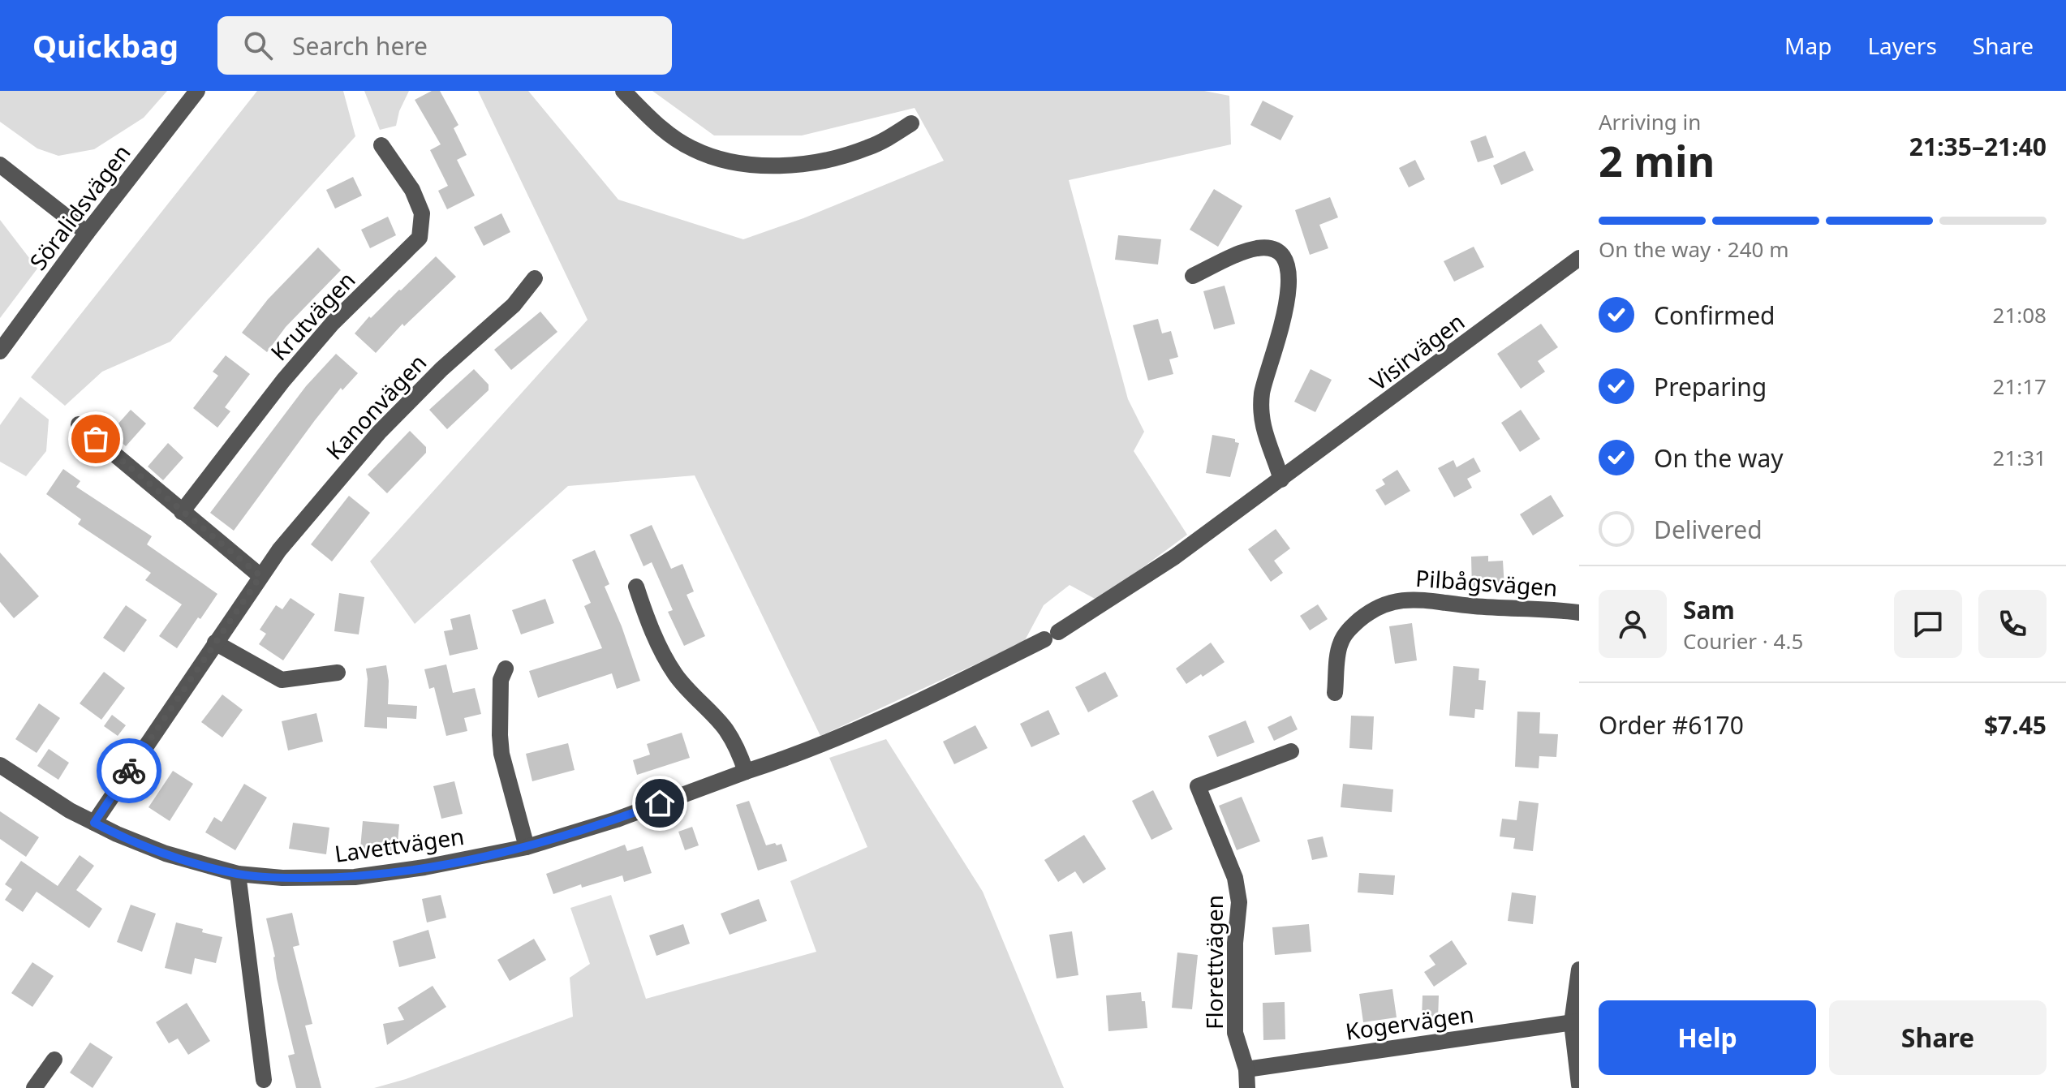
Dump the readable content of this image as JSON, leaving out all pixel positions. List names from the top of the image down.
{
  "streets": {
    "street": [
      "Söralidsvägen",
      "Krutvägen",
      "Visirvägen",
      "Kanonvägen",
      "Pilbågsvägen",
      "Lavettvägen",
      "Florettvägen",
      "Kogervägen"
    ]
  },
  "crossings": [
    ["Visirvägen", "Lavettvägen"],
    ["Kanonvägen", "Lavettvägen"],
    ["Florettvägen", "Kogervägen"]
  ],
  "page": {
    "header": "Quickbag",
    "search": "Search here",
    "nav": ["Map", "Layers", "Share"],
    "heading": ["2 min", "Arriving in", "21:35–21:40"],
    "panel": [
      "Sam",
      "Courier · 4.5",
      "Order #6170",
      "$7.45"
    ],
    "bar": "On the way · 240 m",
    "list": [
      ["Confirmed", "21:08"],
      ["Preparing", "21:17"],
      ["On the way", "21:31"],
      "Delivered"
    ],
    "buttons": ["Help", "Share"]
  }
}
